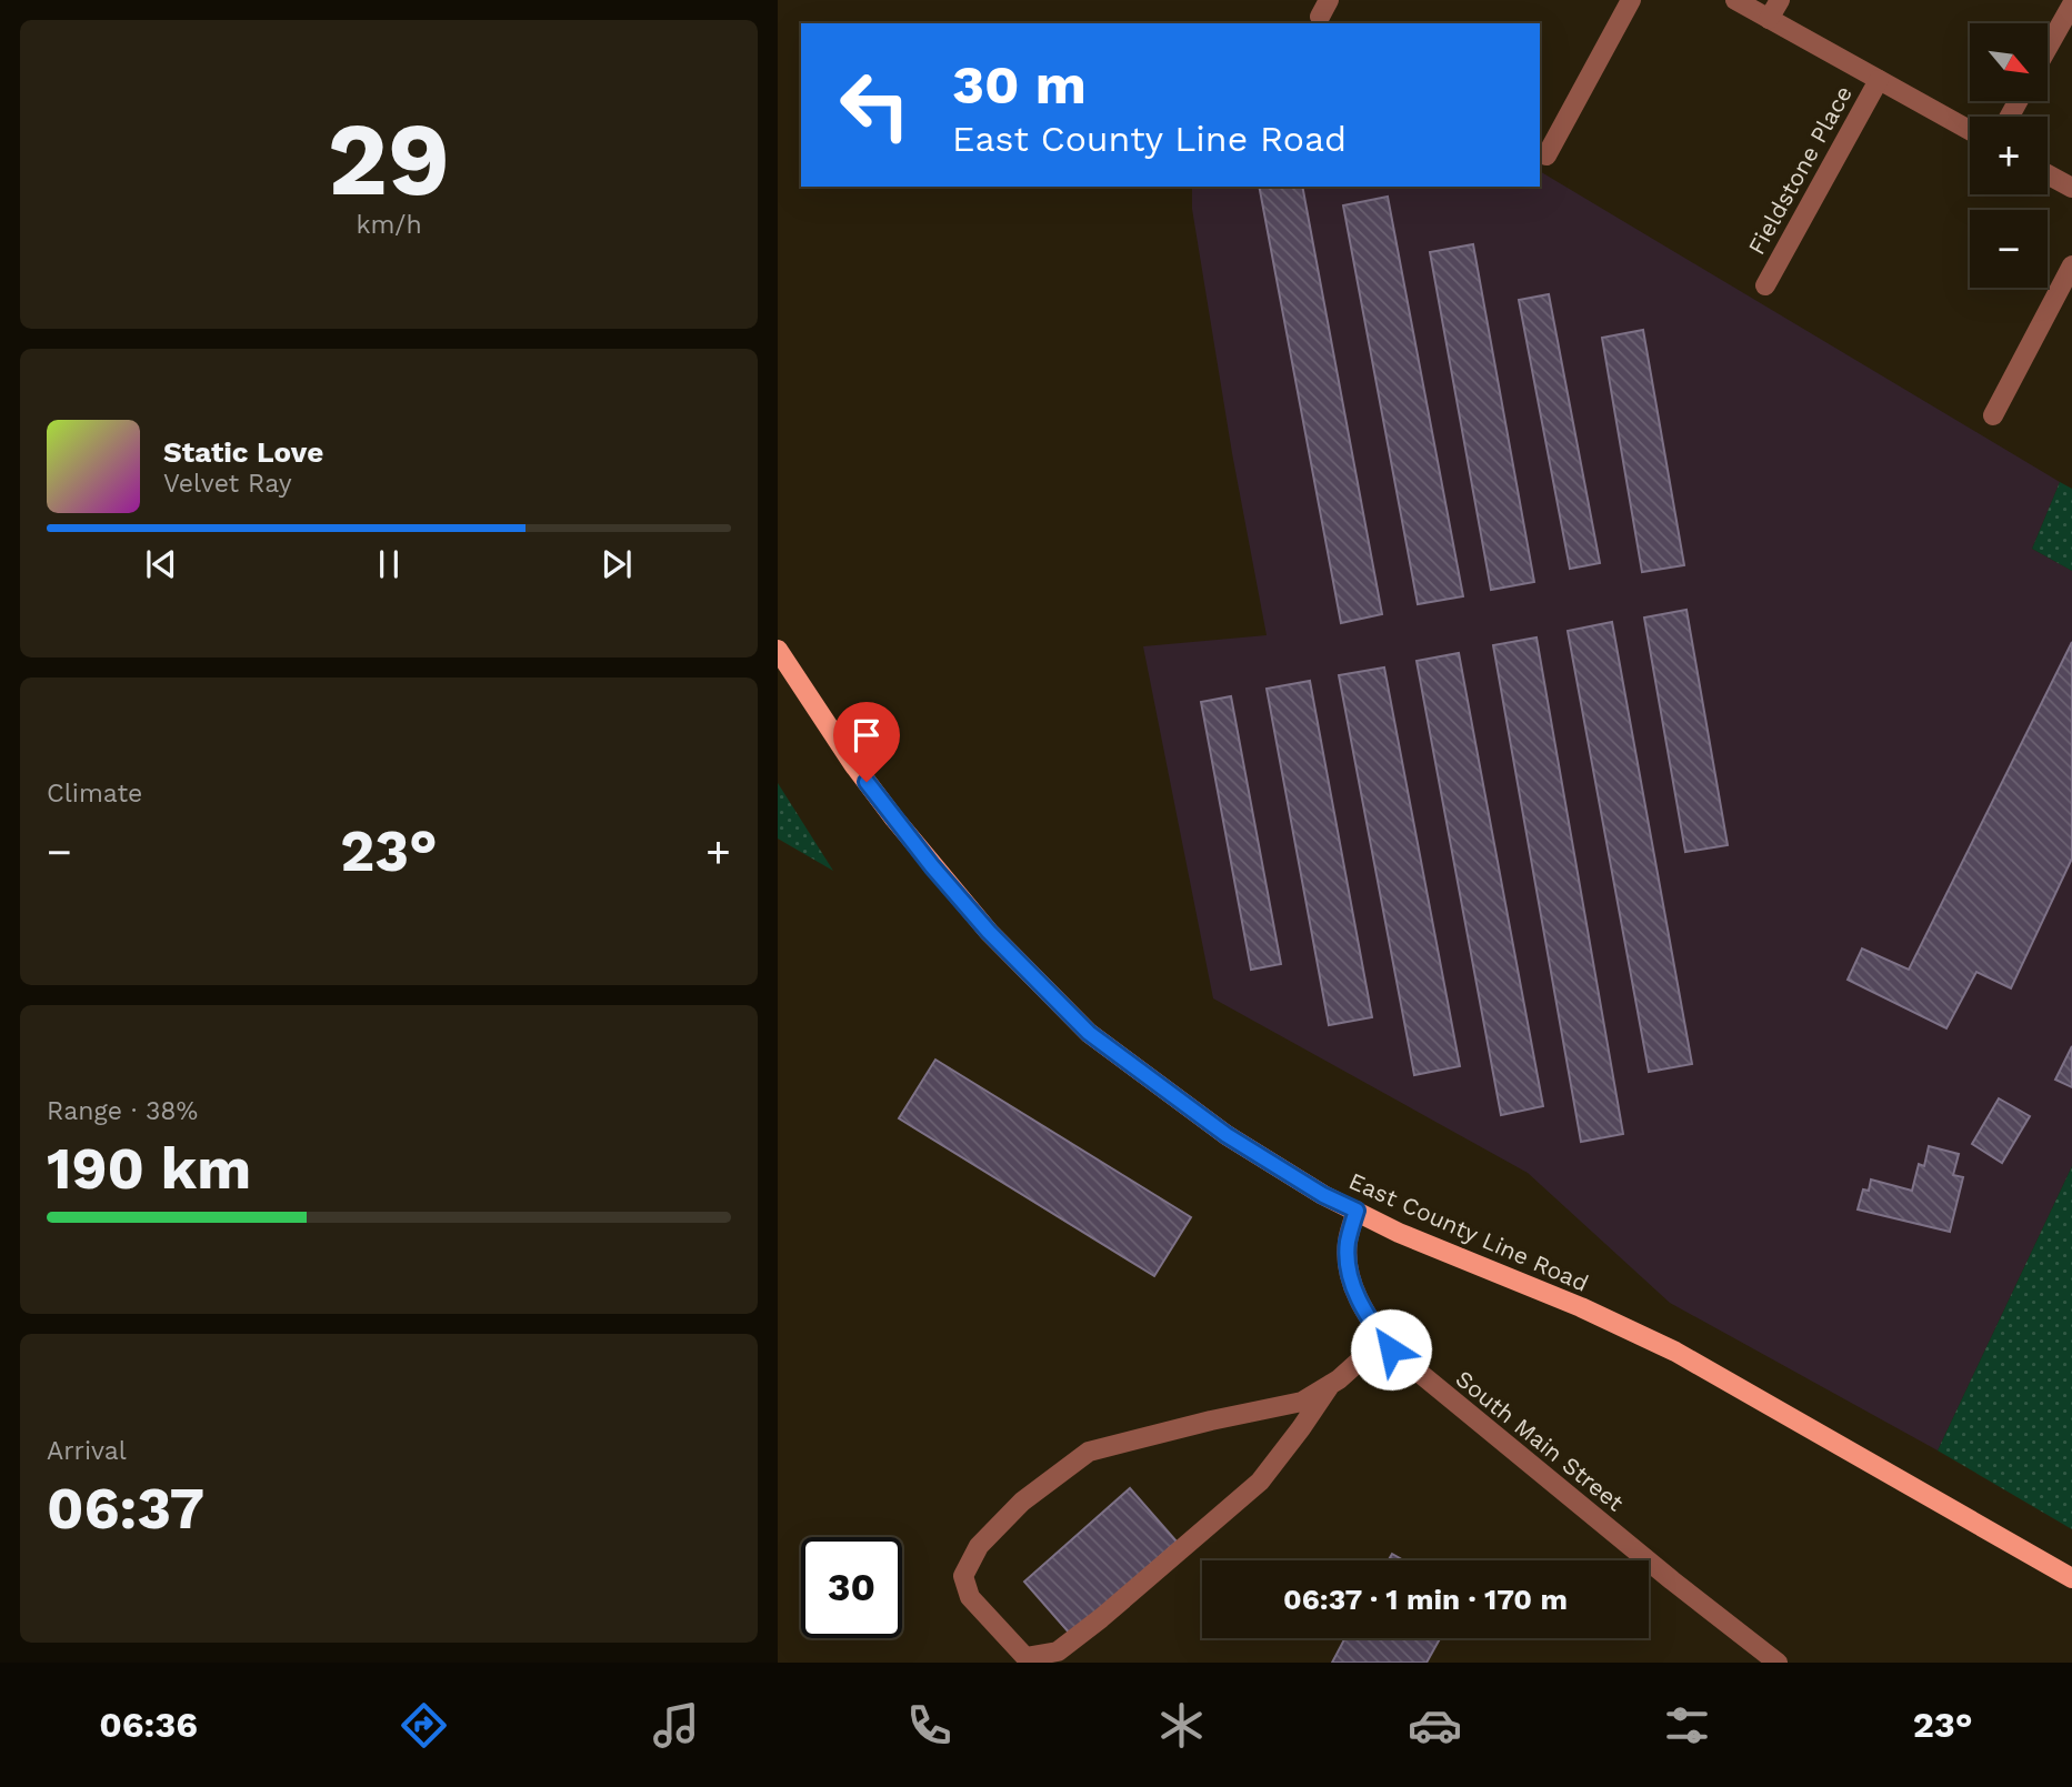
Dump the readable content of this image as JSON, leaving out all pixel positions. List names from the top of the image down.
{
  "streets": {
    "main road": ["East County Line Road"],
    "street": ["Fieldstone Place", "South Main Street"]
  },
  "crossings": [
    ["East County Line Road", "South Main Street"]
  ],
  "north": "bottom right",
  "page": {
    "tile": [
      ["29", "km/h"],
      "Climate",
      ["Range · 38%", "190 km"],
      ["Arrival", "06:37"]
    ],
    "map_buttons": ["+", "−"],
    "turn": ["30 m", "East County Line Road"],
    "song": ["Static Love", "Velvet Ray"],
    "heat": ["−", "23°", "+"],
    "limit": "30",
    "trip": "06:37 · 1 min · 170 m",
    "tabs": ["06:36", "23°"]
  }
}
